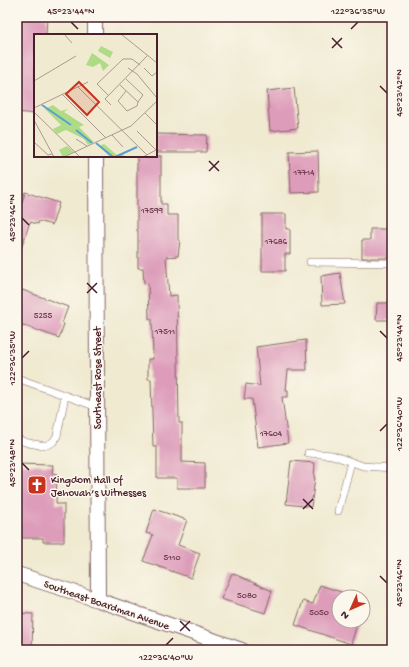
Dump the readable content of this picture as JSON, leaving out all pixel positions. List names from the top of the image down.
{
  "streets": {
    "street": ["Southeast Rose Street", "Southeast Boardman Avenue"]
  },
  "crossings": [
    ["Southeast Rose Street", "Southeast Boardman Avenue"]
  ],
  "places": {
    "church": ["Kingdom Hall of Jehovah’s Witnesses"]
  },
  "house_numbers": [
    "17714",
    "17599",
    "17686",
    "5255",
    "17511",
    "17604",
    "5110",
    "5080",
    "5050"
  ],
  "north": "bottom left",
  "coordinates": [
    "45°23'44\"N",
    "122°36'35\"W",
    "45°23'42\"N",
    "45°23'46\"N",
    "122°36'40\"W",
    "45°23'48\"N"
  ]
}
